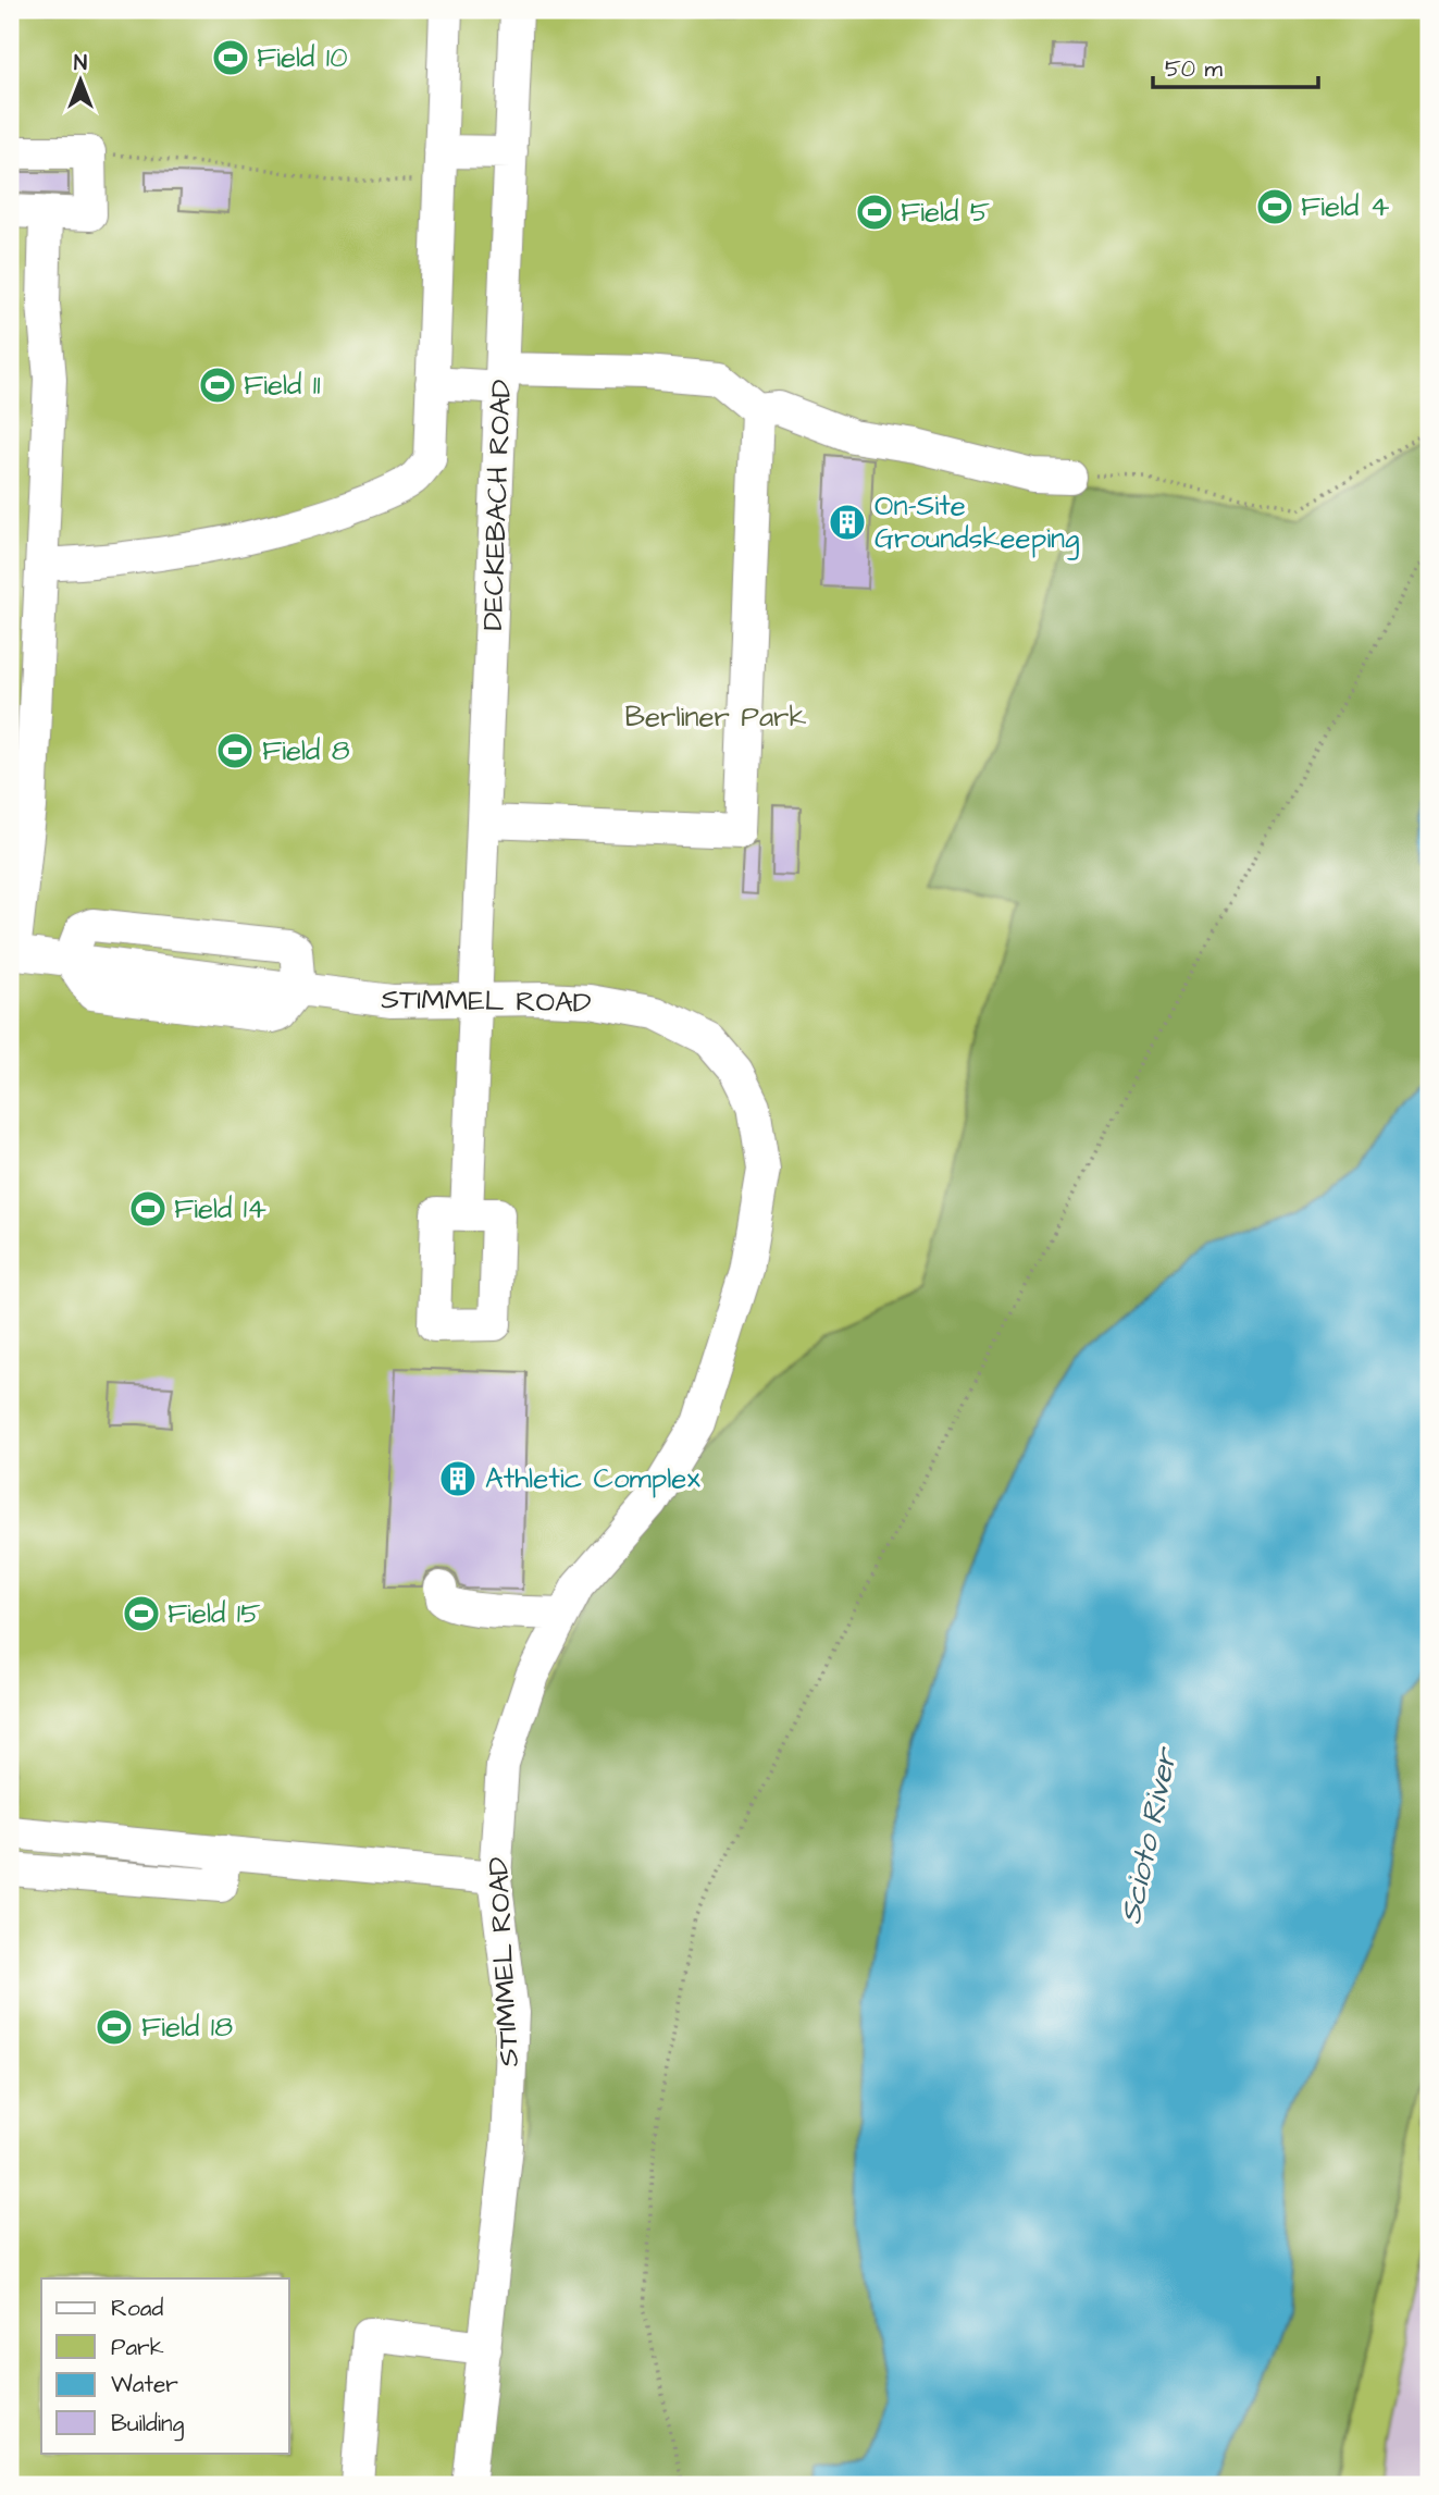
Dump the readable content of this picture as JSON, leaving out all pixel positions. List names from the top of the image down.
{
  "streets": {
    "street": ["DECKEBACH ROAD", "STIMMEL ROAD"]
  },
  "crossings": [
    ["DECKEBACH ROAD", "STIMMEL ROAD"]
  ],
  "water": ["Scioto River"],
  "parks": ["Berliner Park"],
  "places": {
    "sports": [
      "Field 10",
      "Field 4",
      "Field 5",
      "Field 11",
      "Field 8",
      "Field 14",
      "Field 15",
      "Field 18"
    ],
    "building": ["On-Site Groundskeeping", "Athletic Complex"]
  },
  "legend": [
    "Road",
    "Park",
    "Water",
    "Building"
  ],
  "scale_bar": "50 m",
  "north": "top"
}
